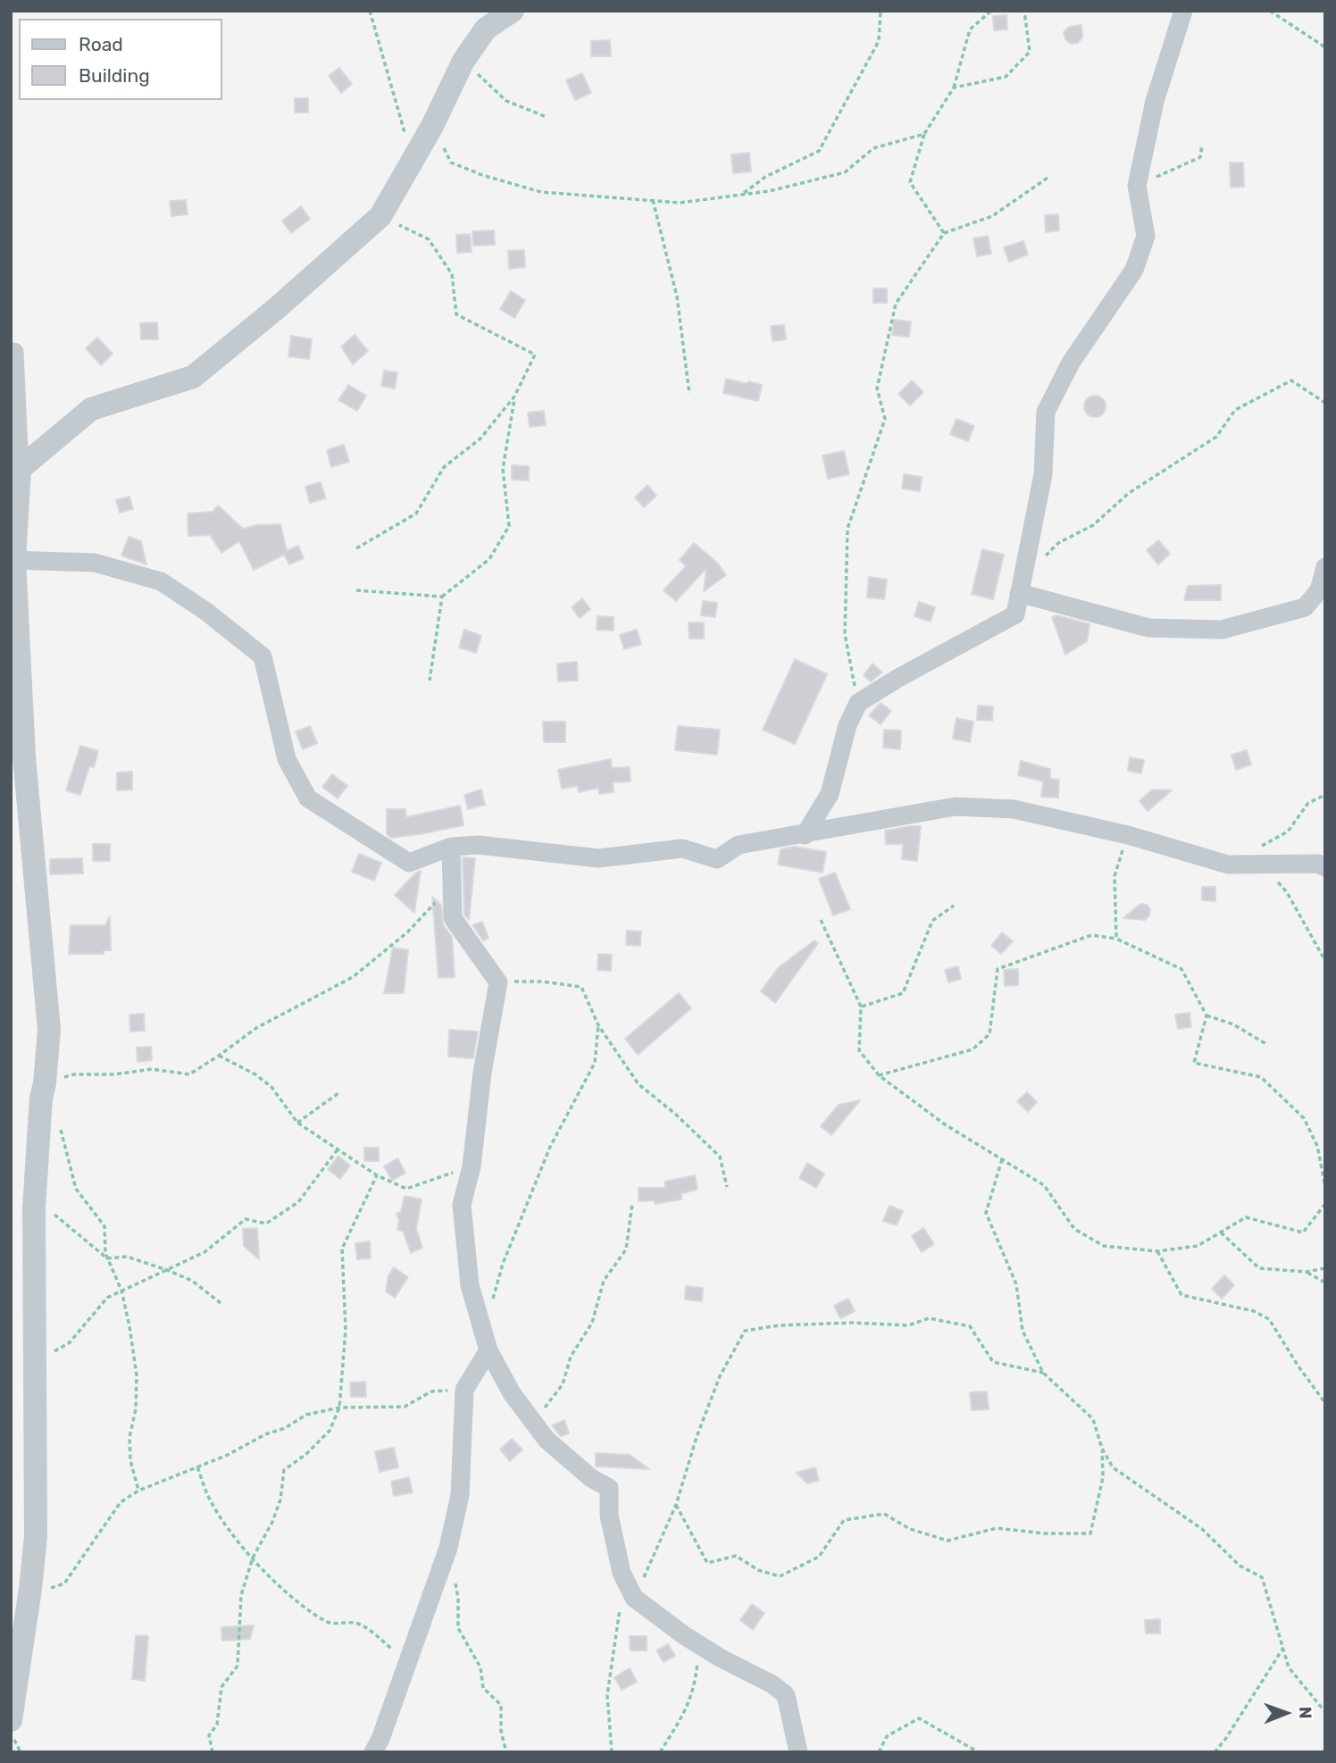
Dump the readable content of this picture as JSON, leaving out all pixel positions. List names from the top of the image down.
{
  "legend": ["Road", "Building"],
  "north": "right"
}
